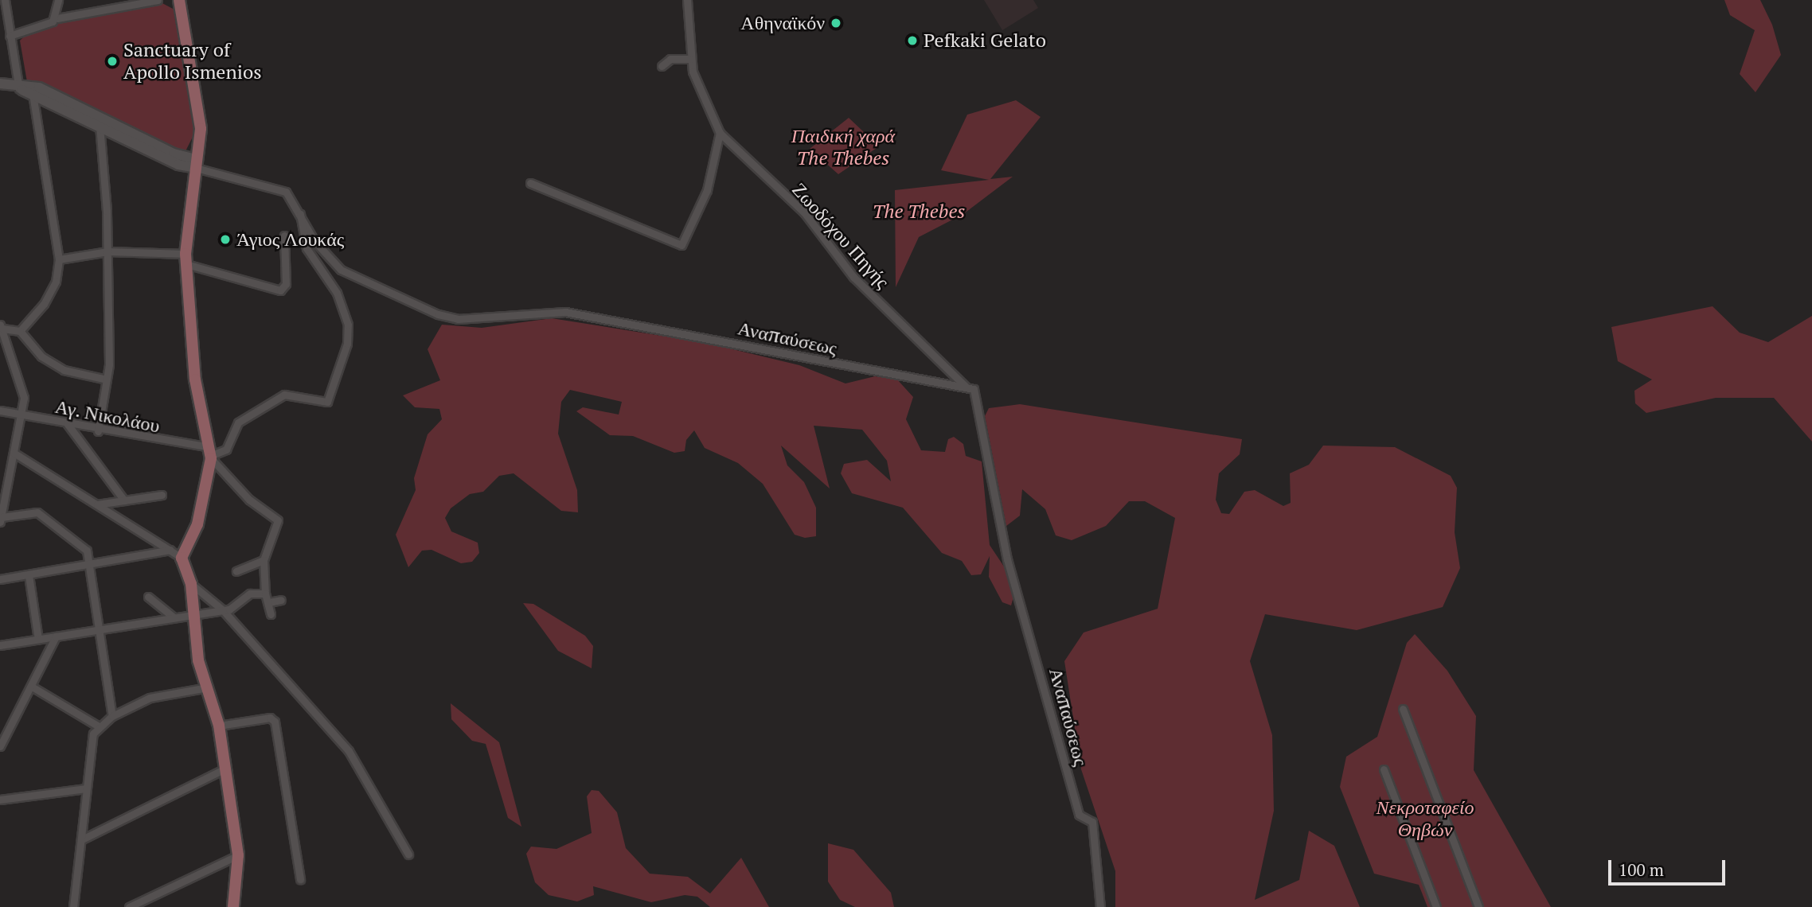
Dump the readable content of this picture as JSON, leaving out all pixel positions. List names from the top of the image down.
{
  "streets": {
    "street": ["Ζωοδόχου Πηγής", "Αναπαύσεως", "Αγ. Νικολάου"]
  },
  "crossings": [
    ["Ζωοδόχου Πηγής", "Αναπαύσεως"]
  ],
  "parks": ["Παιδική χαρά The Thebes", "The Thebes", "Νεκροταφείο Θηβών"],
  "places": [
    "Αθηναϊκόν",
    "Pefkaki Gelato",
    "Sanctuary of Apollo Ismenios",
    "Άγιος Λουκάς"
  ],
  "scale_bar": "100 m"
}
